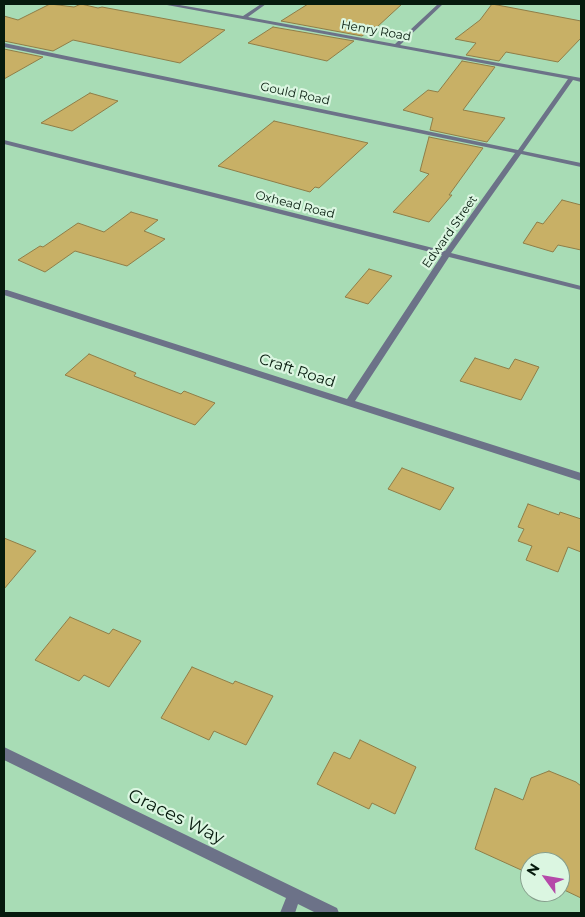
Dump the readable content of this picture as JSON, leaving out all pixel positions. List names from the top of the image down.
{
  "streets": {
    "street": [
      "Henry Road",
      "Gould Road",
      "Oxhead Road",
      "Edward Street",
      "Craft Road",
      "Graces Way"
    ]
  },
  "crossings": [
    ["Henry Road", "Edward Street"],
    ["Gould Road", "Edward Street"],
    ["Oxhead Road", "Edward Street"],
    ["Edward Street", "Craft Road"]
  ],
  "north": "top left"
}
